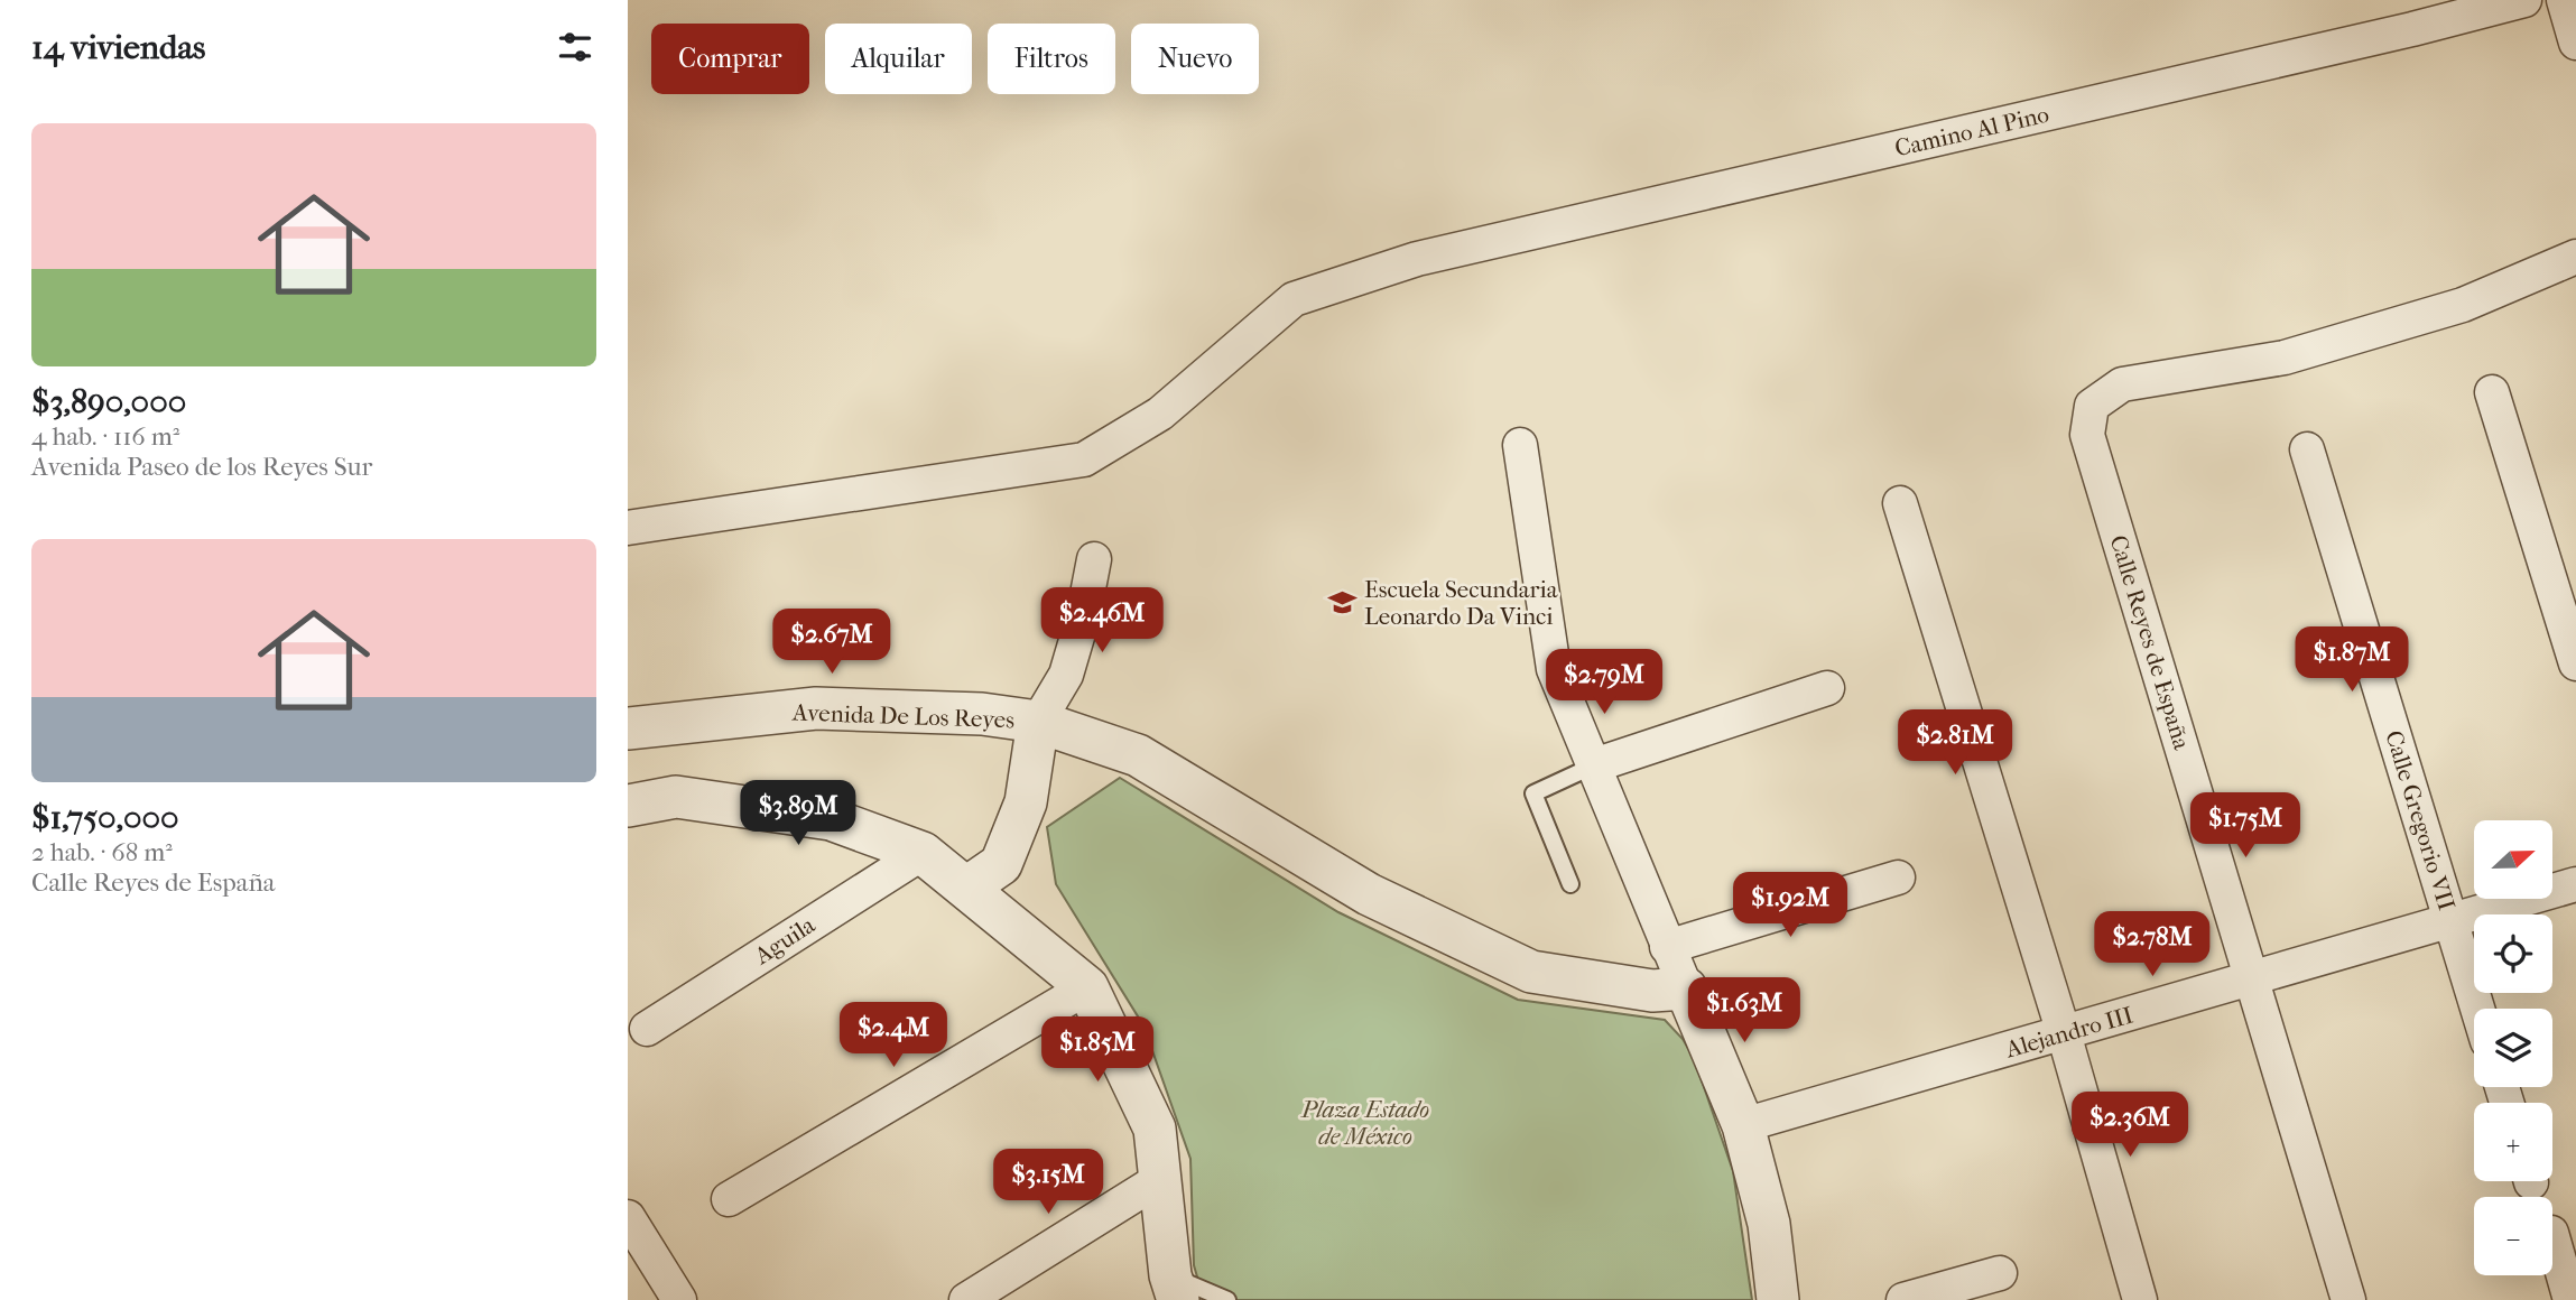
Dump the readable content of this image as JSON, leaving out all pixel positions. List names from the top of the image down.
{
  "streets": {
    "street": [
      "Camino Al Pino",
      "Calle Reyes de España",
      "Avenida De Los Reyes",
      "Calle Gregorio VII",
      "Aguila",
      "Alejandro III"
    ]
  },
  "crossings": [
    ["Calle Reyes de España", "Alejandro III"],
    ["Calle Gregorio VII", "Alejandro III"]
  ],
  "parks": ["Plaza Estado de México"],
  "places": {
    "school or university": ["Escuela Secundaria Leonardo Da Vinci"]
  },
  "north": "right",
  "page": {
    "heading": "14 viviendas",
    "chip": [
      "Comprar",
      "Alquilar",
      "Filtros",
      "Nuevo"
    ],
    "list": [
      {
        "name": "$3,890,000",
        "note": "4 hab. · 116 m² · Avenida Paseo de los Reyes Sur"
      },
      {
        "name": "$1,750,000",
        "note": "2 hab. · 68 m² · Calle Reyes de España"
      }
    ],
    "price": [
      "$2.46M",
      "$2.67M",
      "$1.87M",
      "$2.79M",
      "$2.81M",
      "$3.89M",
      "$1.75M",
      "$1.92M",
      "$2.78M",
      "$1.63M",
      "$2.4M",
      "$1.85M",
      "$2.36M",
      "$3.15M"
    ],
    "map_buttons": ["+", "−"]
  }
}
